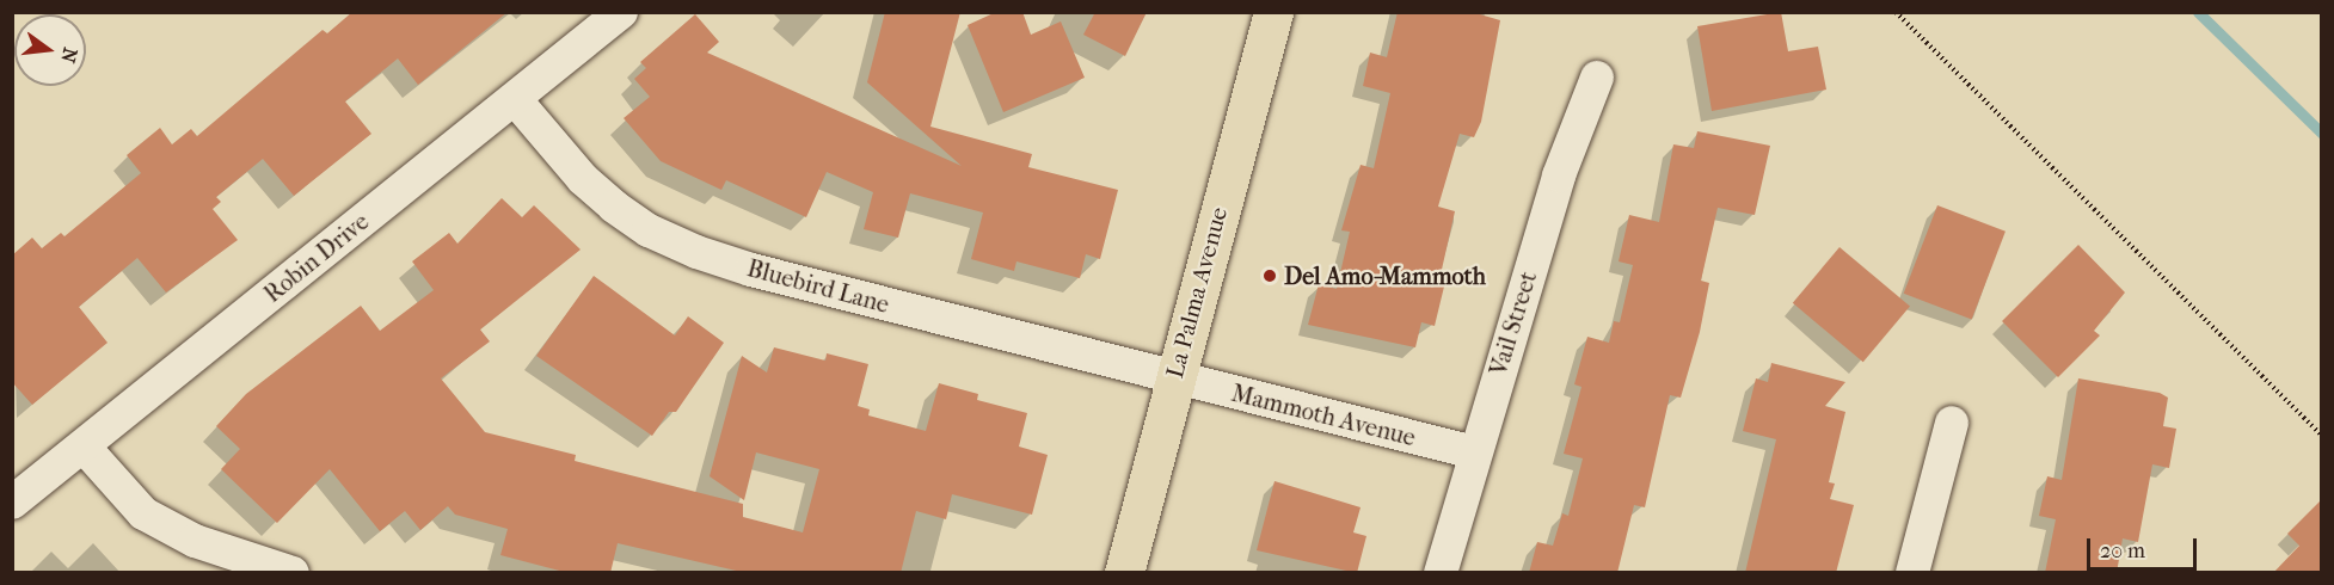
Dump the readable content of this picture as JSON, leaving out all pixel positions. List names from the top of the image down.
{
  "streets": {
    "main road": ["La Palma Avenue"],
    "street": [
      "Robin Drive",
      "Bluebird Lane",
      "Vail Street",
      "Mammoth Avenue"
    ]
  },
  "crossings": [
    ["Robin Drive", "Bluebird Lane"],
    ["Bluebird Lane", "La Palma Avenue"],
    ["Bluebird Lane", "Mammoth Avenue"],
    ["La Palma Avenue", "Mammoth Avenue"],
    ["Vail Street", "Mammoth Avenue"]
  ],
  "places": ["Del Amo-Mammoth"],
  "scale_bar": "20 m",
  "north": "right"
}
